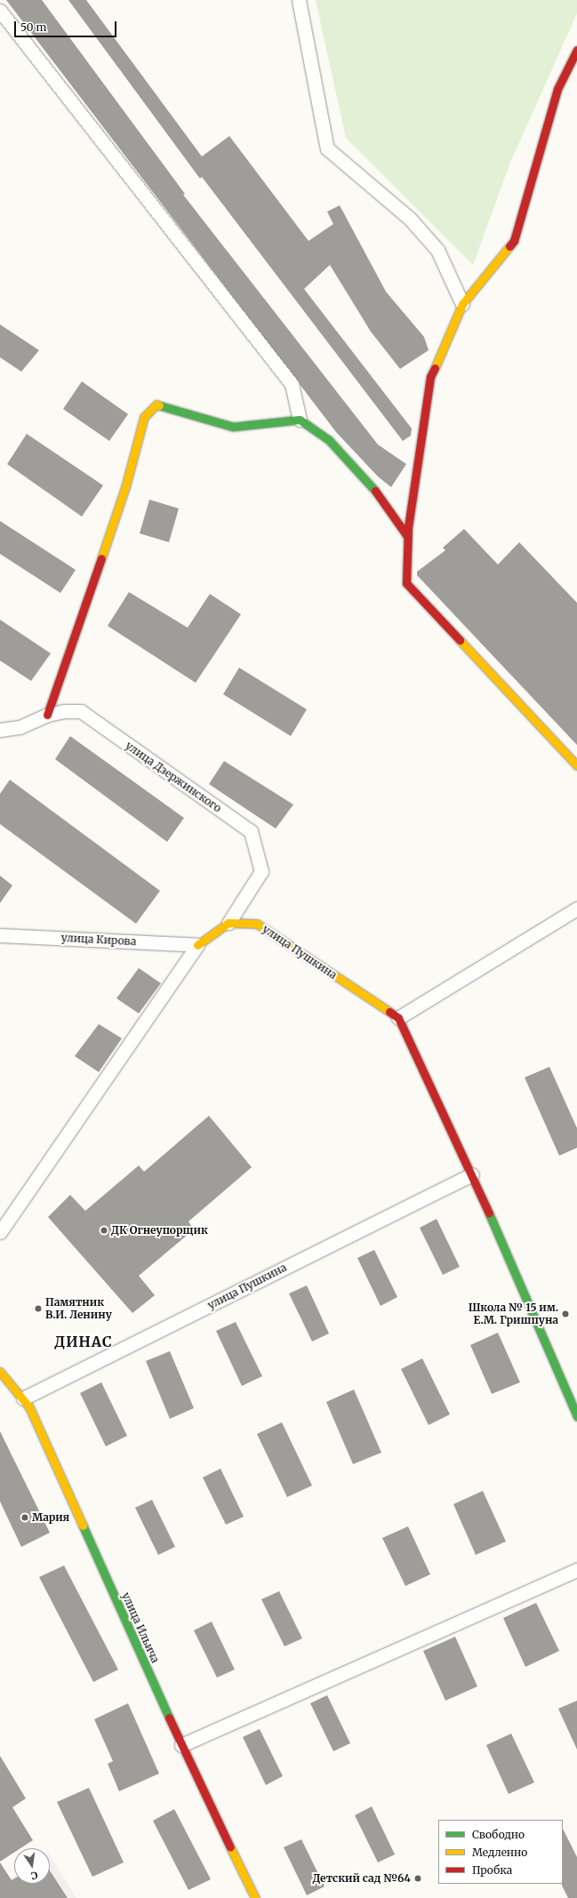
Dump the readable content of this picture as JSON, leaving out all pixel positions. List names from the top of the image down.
{
  "streets": {
    "street": [
      "улица Дзержинского",
      "улица Кирова",
      "улица Пушкина",
      "улица Ильича"
    ]
  },
  "crossings": [
    ["улица Дзержинского", "улица Пушкина"],
    ["улица Пушкина", "улица Ильича"]
  ],
  "districts": ["ДИНАС"],
  "places": [
    "ДК Огнеупорщик",
    "Памятник В.И. Ленину",
    "Школа № 15 им. Е.М. Гришпуна",
    "Мария",
    "Детский сад №64"
  ],
  "legend": ["Свободно", "Медленно", "Пробка"],
  "scale_bar": "50 m",
  "north": "bottom"
}
